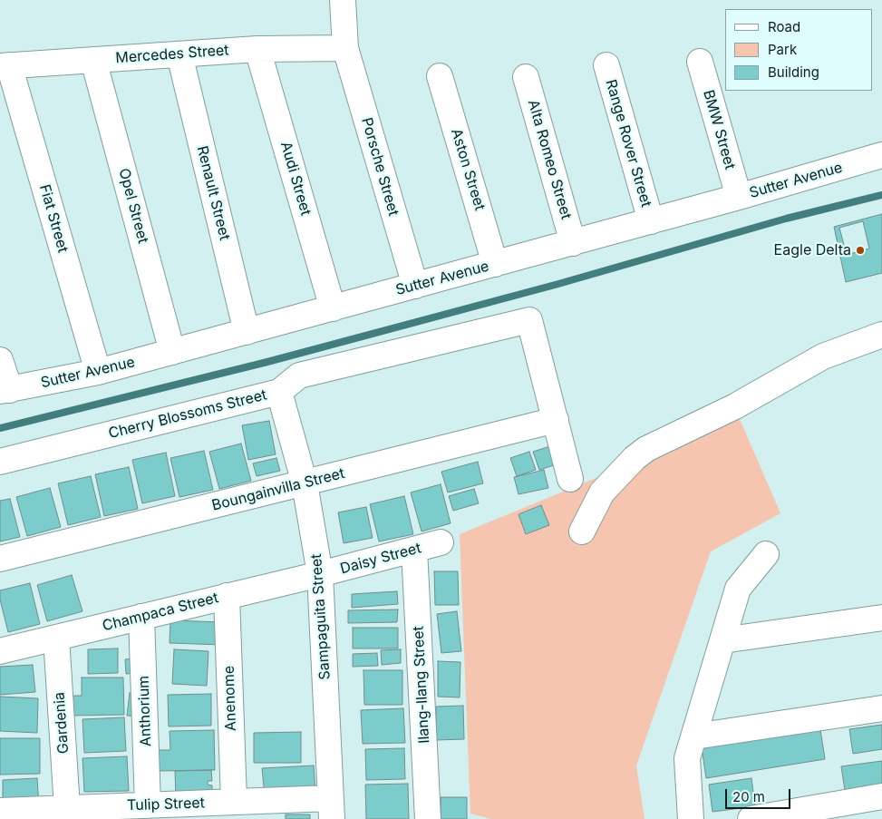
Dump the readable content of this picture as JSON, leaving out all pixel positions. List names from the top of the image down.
{
  "streets": {
    "street": [
      "Mercedes Street",
      "BMW Street",
      "Range Rover Street",
      "Alta Romeo Street",
      "Porsche Street",
      "Aston Street",
      "Audi Street",
      "Sutter Avenue",
      "Renault Street",
      "Opel Street",
      "Fiat Street",
      "Cherry Blossoms Street",
      "Boungainvilla Street",
      "Daisy Street",
      "Champaca Street",
      "Sampaguita Street",
      "Ilang-Ilang Street",
      "Anenome",
      "Anthorium",
      "Gardenia",
      "Tulip Street"
    ]
  },
  "crossings": [
    ["Mercedes Street", "Porsche Street"],
    ["Mercedes Street", "Audi Street"],
    ["Mercedes Street", "Renault Street"],
    ["Mercedes Street", "Opel Street"],
    ["Mercedes Street", "Fiat Street"],
    ["BMW Street", "Sutter Avenue"],
    ["Range Rover Street", "Sutter Avenue"],
    ["Alta Romeo Street", "Sutter Avenue"],
    ["Porsche Street", "Sutter Avenue"],
    ["Aston Street", "Sutter Avenue"],
    ["Audi Street", "Sutter Avenue"],
    ["Sutter Avenue", "Renault Street"],
    ["Sutter Avenue", "Opel Street"],
    ["Sutter Avenue", "Fiat Street"],
    ["Cherry Blossoms Street", "Boungainvilla Street"],
    ["Cherry Blossoms Street", "Sampaguita Street"],
    ["Boungainvilla Street", "Sampaguita Street"],
    ["Daisy Street", "Champaca Street"],
    ["Daisy Street", "Sampaguita Street"],
    ["Daisy Street", "Ilang-Ilang Street"],
    ["Champaca Street", "Sampaguita Street"],
    ["Champaca Street", "Anenome"],
    ["Champaca Street", "Anthorium"],
    ["Champaca Street", "Gardenia"],
    ["Sampaguita Street", "Tulip Street"],
    ["Anenome", "Tulip Street"],
    ["Anthorium", "Tulip Street"],
    ["Gardenia", "Tulip Street"]
  ],
  "places": ["Eagle Delta"],
  "legend": ["Road", "Park", "Building"],
  "scale_bar": "20 m"
}
